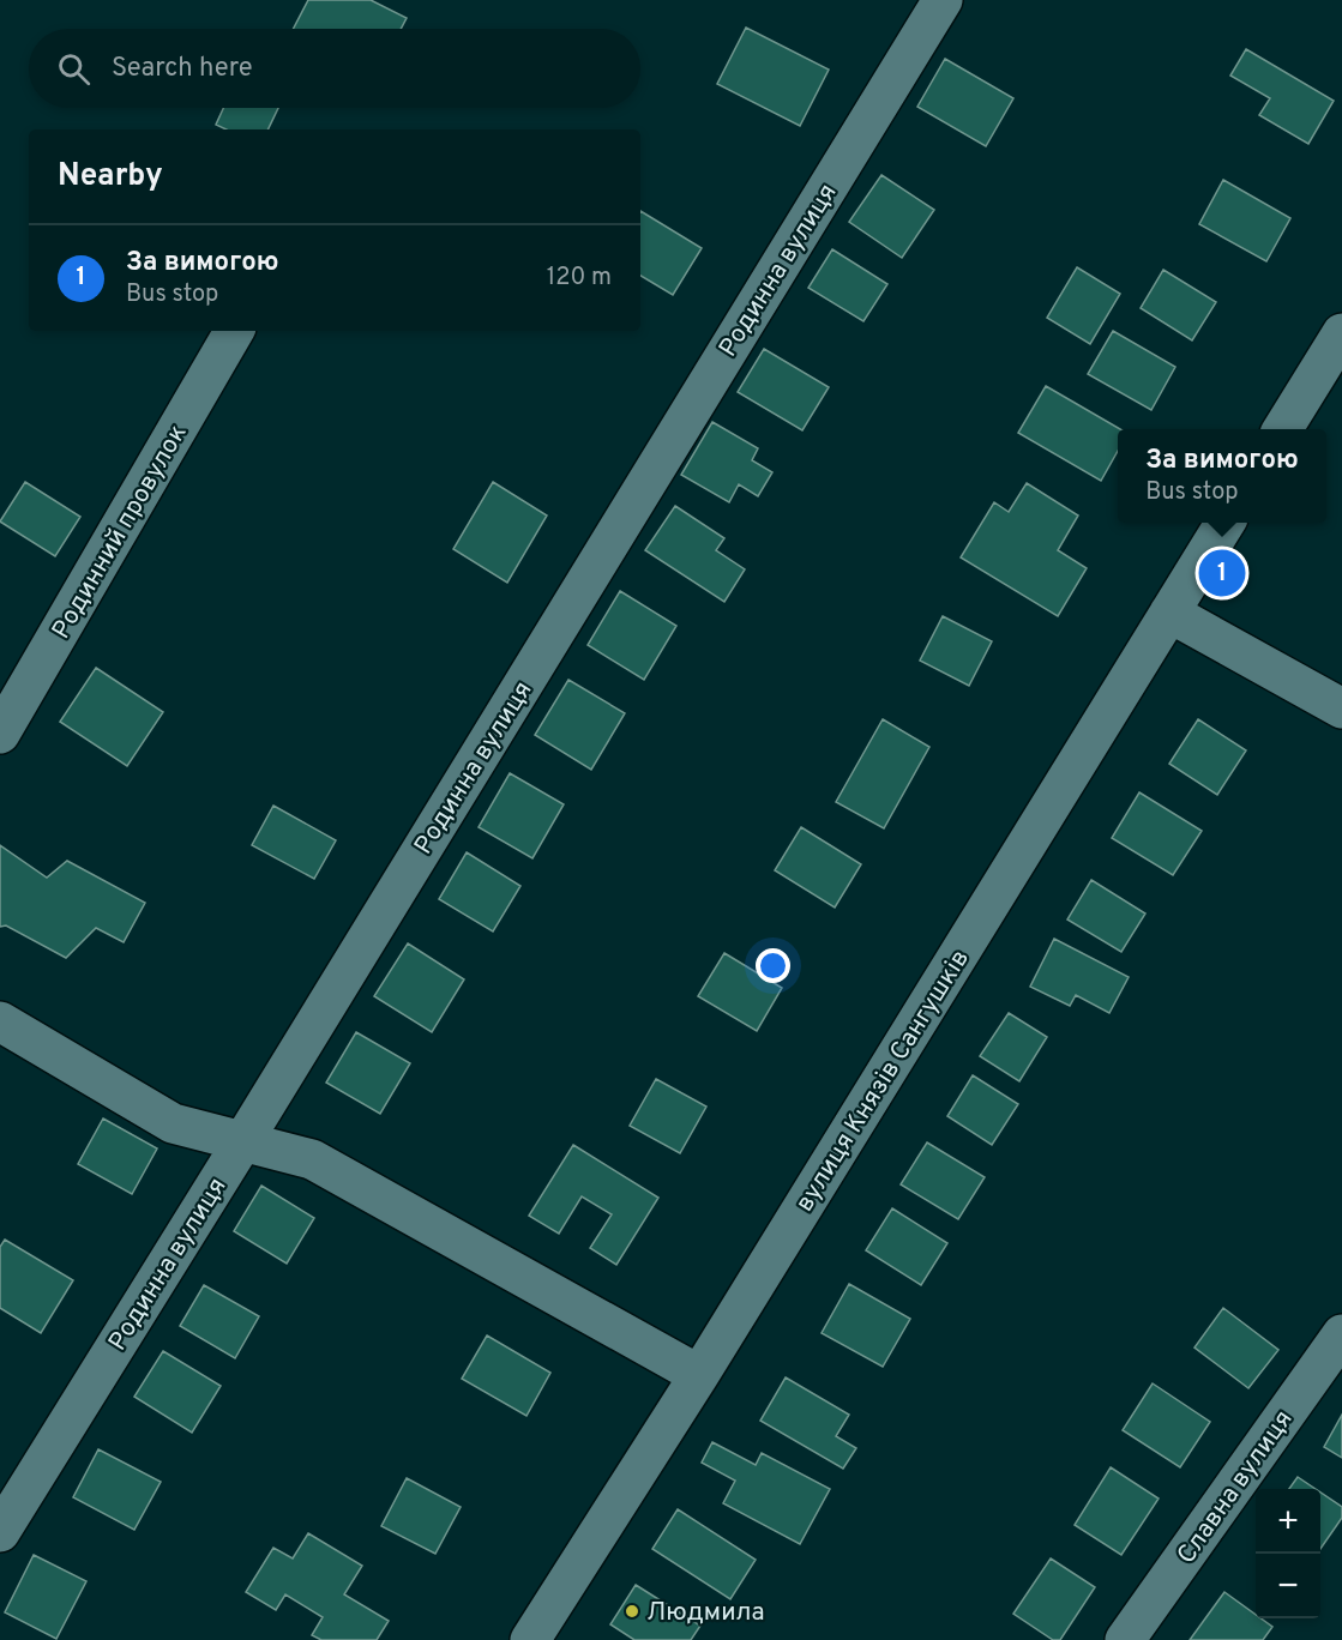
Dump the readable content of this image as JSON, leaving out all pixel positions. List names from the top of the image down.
{
  "streets": {
    "street": [
      "Родинна вулиця",
      "Родинний провулок",
      "вулиця Князів Сангушків",
      "Славна вулиця"
    ]
  },
  "places": ["Людмила"],
  "page": {
    "search": "Search here",
    "heading": "Nearby",
    "list": [
      {
        "mark": "1",
        "name": "За вимогою",
        "note": "Bus stop",
        "value": "120 m"
      }
    ],
    "popup": ["За вимогою", "Bus stop"],
    "pins": "1",
    "map_buttons": ["+", "−"]
  }
}
